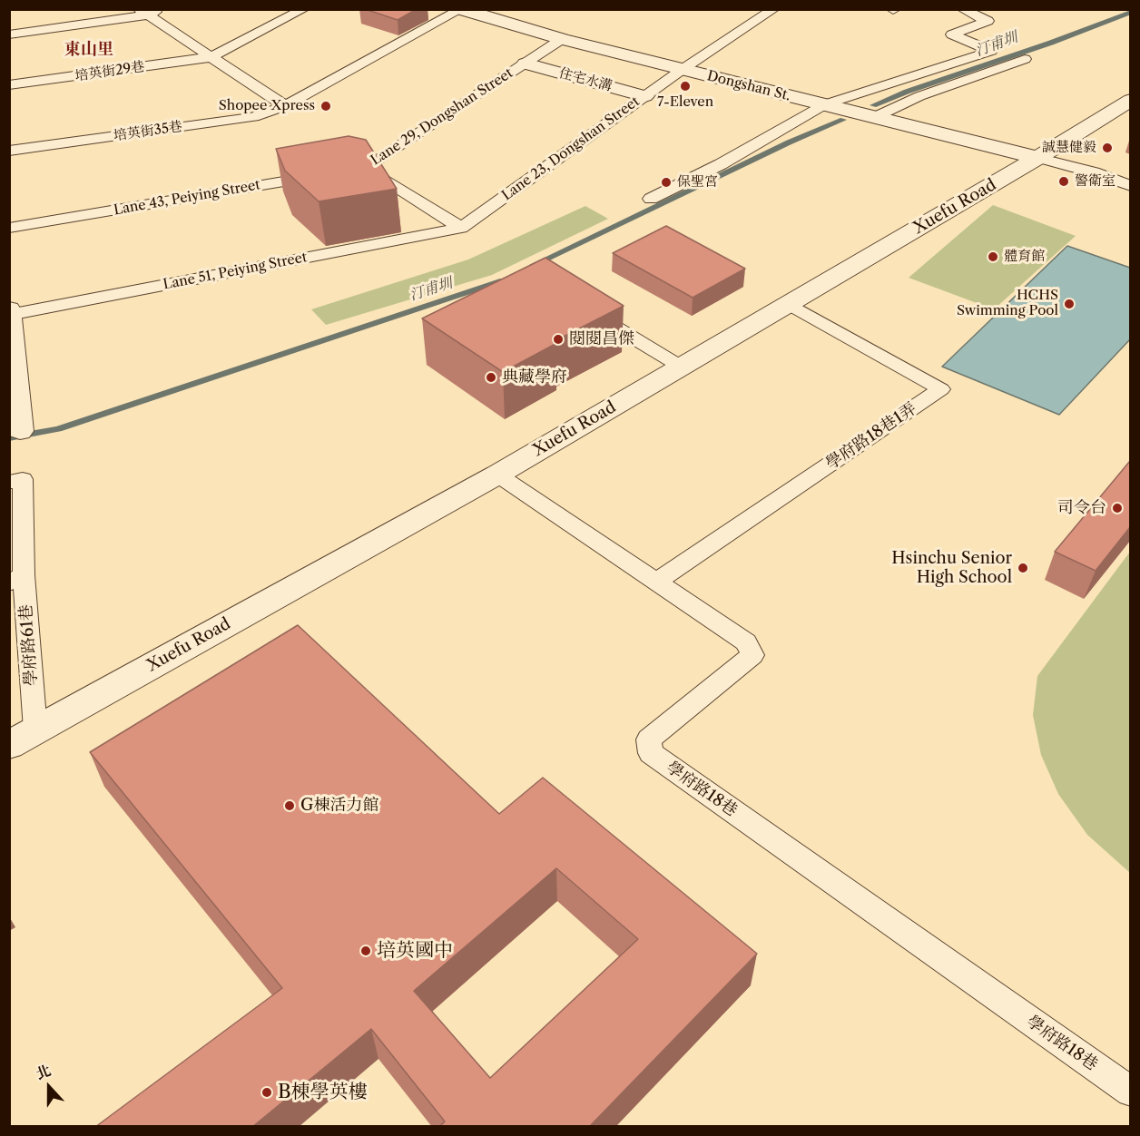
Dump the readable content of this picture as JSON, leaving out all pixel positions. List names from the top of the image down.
{
  "streets": {
    "street": ["住宅水溝", "Dongshan St.", "Xuefu Road"],
    "lane": [
      "培英街29巷",
      "Lane 29, Dongshan Street",
      "培英街35巷",
      "Lane 23, Dongshan Street",
      "Lane 43, Peiying Street",
      "Lane 51, Peiying Street",
      "學府路18巷1弄",
      "學府路61巷",
      "學府路18巷"
    ]
  },
  "crossings": [
    ["住宅水溝", "Lane 29, Dongshan Street"],
    ["住宅水溝", "Lane 23, Dongshan Street"],
    ["Dongshan St.", "Lane 29, Dongshan Street"],
    ["Dongshan St.", "培英街35巷"],
    ["Dongshan St.", "Lane 23, Dongshan Street"],
    ["Dongshan St.", "Xuefu Road"],
    ["Lane 29, Dongshan Street", "Lane 23, Dongshan Street"],
    ["Lane 29, Dongshan Street", "Lane 51, Peiying Street"],
    ["Lane 23, Dongshan Street", "Lane 51, Peiying Street"],
    ["Xuefu Road", "學府路18巷1弄"],
    ["Xuefu Road", "學府路61巷"],
    ["Xuefu Road", "學府路18巷"],
    ["學府路18巷1弄", "學府路18巷"]
  ],
  "districts": ["東山里"],
  "water": ["汀甫圳"],
  "places": [
    "7-Eleven",
    "Shopee Xpress",
    "誠慧健毅",
    "警衛室",
    "保聖宮",
    "體育館",
    "HCHS Swimming Pool",
    "閱閱昌傑",
    "典藏學府",
    "司令台",
    "Hsinchu Senior High School",
    "G棟活力館",
    "培英國中",
    "B棟學英樓"
  ],
  "north": "top"
}
